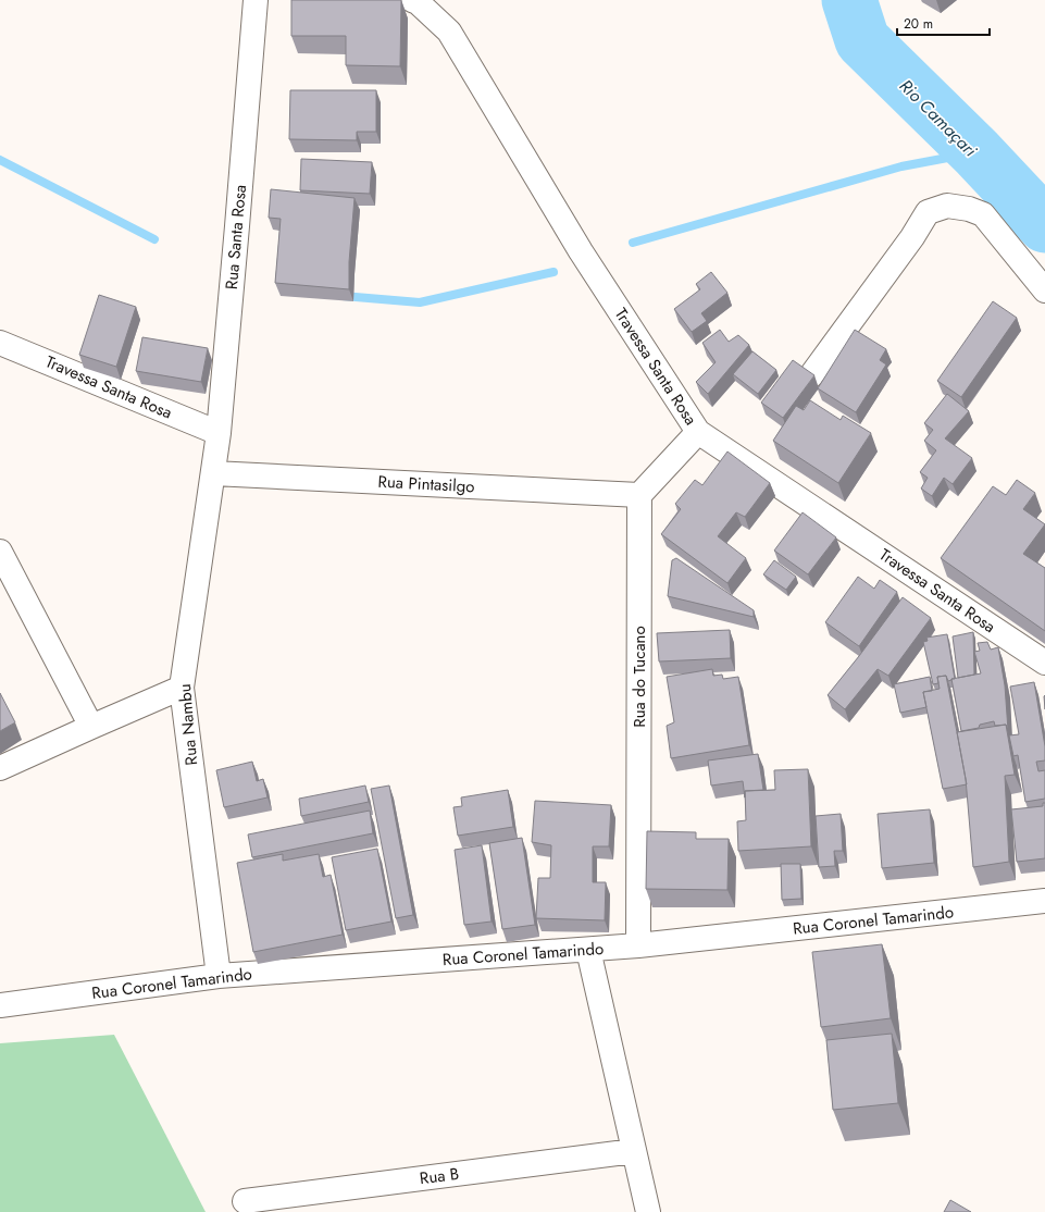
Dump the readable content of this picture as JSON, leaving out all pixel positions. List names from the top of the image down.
{
  "streets": {
    "street": [
      "Rua Santa Rosa",
      "Travessa Santa Rosa",
      "Rua Pintasilgo",
      "Rua do Tucano",
      "Rua Nambu",
      "Rua Coronel Tamarindo",
      "Rua B"
    ]
  },
  "crossings": [
    ["Rua Santa Rosa", "Travessa Santa Rosa"],
    ["Rua Santa Rosa", "Rua Pintasilgo"],
    ["Rua Santa Rosa", "Rua Nambu"],
    ["Rua Pintasilgo", "Rua do Tucano"],
    ["Rua Pintasilgo", "Rua Nambu"],
    ["Rua do Tucano", "Rua Coronel Tamarindo"],
    ["Rua Nambu", "Rua Coronel Tamarindo"]
  ],
  "water": ["Rio Camaçari"],
  "scale_bar": "20 m"
}
